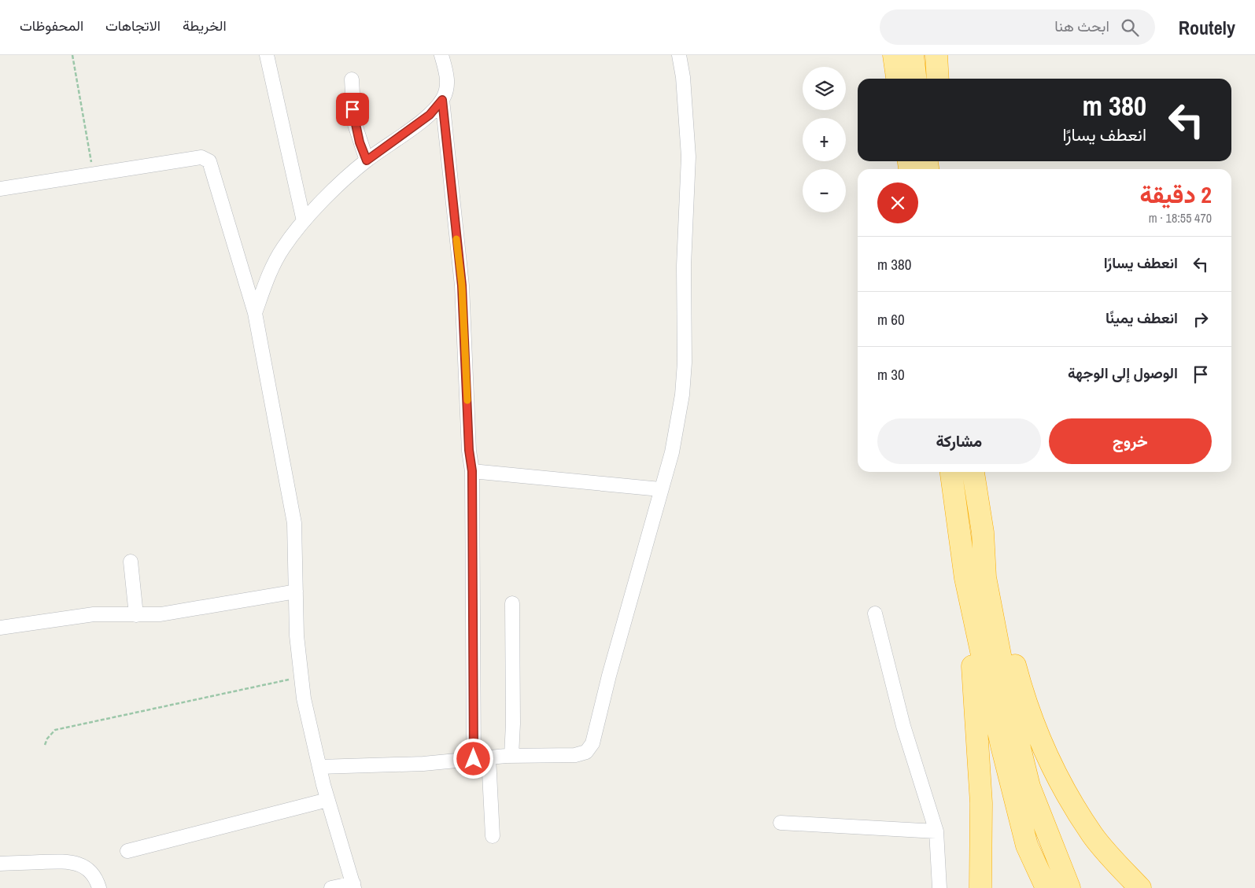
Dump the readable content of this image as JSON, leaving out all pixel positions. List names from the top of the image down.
{
  "page": {
    "header": "Routely",
    "search": "ابحث هنا",
    "nav": ["الخريطة", "الاتجاهات", "المحفوظات"],
    "map_buttons": ["+", "−"],
    "turn": ["380 m", "انعطف يسارًا"],
    "heading": ["2 دقيقة", "470 m · 18:55"],
    "list": [
      {
        "name": "انعطف يسارًا",
        "value": "380 m"
      },
      {
        "name": "انعطف يمينًا",
        "value": "60 m"
      },
      {
        "name": "الوصول إلى الوجهة",
        "value": "30 m"
      }
    ],
    "buttons": ["خروج", "مشاركة"]
  }
}
